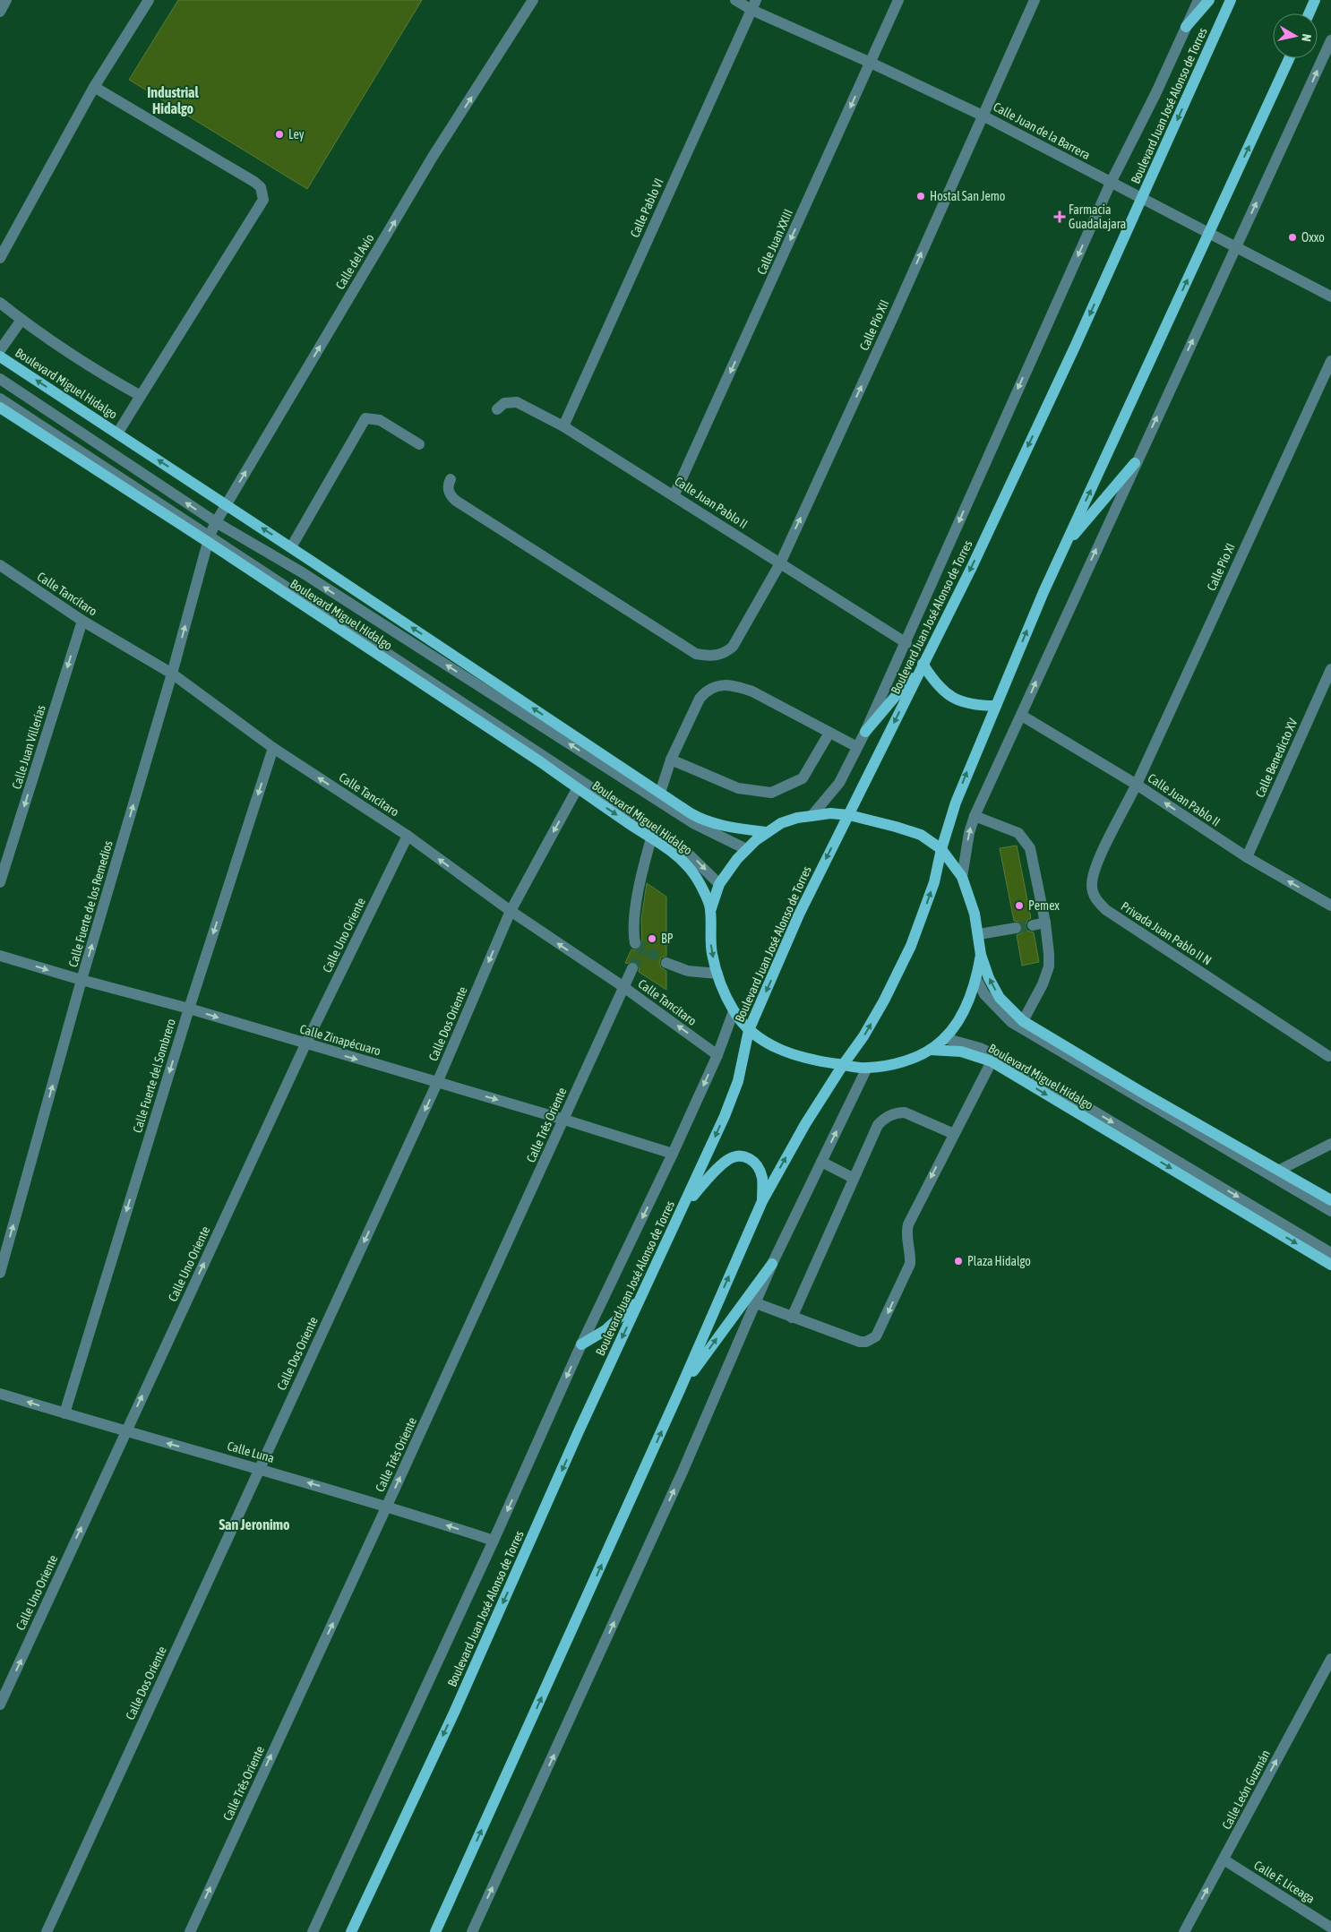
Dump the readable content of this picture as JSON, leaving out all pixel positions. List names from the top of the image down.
{
  "streets": {
    "main road": ["Boulevard Juan José Alonso de Torres", "Boulevard Miguel Hidalgo"],
    "street": [
      "Calle Juan de la Barrera",
      "Calle Pablo VI",
      "Calle Juan XXIII",
      "Calle del Avío",
      "Calle Pío XII",
      "Calle Juan Pablo II",
      "Calle Pío XI",
      "Calle Tancítaro",
      "Calle Juan Villerías",
      "Calle Benedicto XV",
      "Calle Fuerte de los Remedios",
      "Privada Juan Pablo II N",
      "Calle Uno Oriente",
      "Calle Dos Oriente",
      "Calle Zinapécuaro",
      "Calle Fuerte del Sombrero",
      "Calle Três Oriente",
      "Calle Luna",
      "Calle León Guzmán",
      "Calle F. Liceaga"
    ]
  },
  "crossings": [
    ["Boulevard Juan José Alonso de Torres", "Calle Juan de la Barrera"],
    ["Boulevard Juan José Alonso de Torres", "Boulevard Miguel Hidalgo"],
    ["Boulevard Juan José Alonso de Torres", "Calle Juan Pablo II"],
    ["Boulevard Juan José Alonso de Torres", "Calle Tancítaro"],
    ["Boulevard Juan José Alonso de Torres", "Calle Zinapécuaro"],
    ["Boulevard Juan José Alonso de Torres", "Calle Luna"],
    ["Calle Juan de la Barrera", "Calle Pablo VI"],
    ["Calle Juan de la Barrera", "Calle Juan XXIII"],
    ["Calle Juan de la Barrera", "Calle Pío XII"],
    ["Calle Pablo VI", "Calle Juan Pablo II"],
    ["Calle Juan XXIII", "Calle Juan Pablo II"],
    ["Calle del Avío", "Boulevard Miguel Hidalgo"],
    ["Calle del Avío", "Calle Fuerte de los Remedios"],
    ["Calle Pío XII", "Calle Juan Pablo II"],
    ["Boulevard Miguel Hidalgo", "Calle Fuerte de los Remedios"],
    ["Boulevard Miguel Hidalgo", "Calle Dos Oriente"],
    ["Calle Juan Pablo II", "Calle Pío XI"],
    ["Calle Juan Pablo II", "Calle Benedicto XV"],
    ["Calle Juan Pablo II", "Privada Juan Pablo II N"],
    ["Calle Pío XI", "Privada Juan Pablo II N"],
    ["Calle Tancítaro", "Calle Juan Villerías"],
    ["Calle Tancítaro", "Calle Fuerte de los Remedios"],
    ["Calle Tancítaro", "Calle Uno Oriente"],
    ["Calle Tancítaro", "Calle Dos Oriente"],
    ["Calle Tancítaro", "Calle Fuerte del Sombrero"],
    ["Calle Tancítaro", "Calle Três Oriente"],
    ["Calle Fuerte de los Remedios", "Calle Zinapécuaro"],
    ["Calle Uno Oriente", "Calle Zinapécuaro"],
    ["Calle Uno Oriente", "Calle Luna"],
    ["Calle Dos Oriente", "Calle Zinapécuaro"],
    ["Calle Dos Oriente", "Calle Luna"],
    ["Calle Zinapécuaro", "Calle Fuerte del Sombrero"],
    ["Calle Zinapécuaro", "Calle Três Oriente"],
    ["Calle Fuerte del Sombrero", "Calle Luna"],
    ["Calle Três Oriente", "Calle Luna"],
    ["Calle León Guzmán", "Calle F. Liceaga"]
  ],
  "one_way": [
    "Boulevard Juan José Alonso de Torres",
    "Calle Juan XXIII",
    "Calle del Avío",
    "Calle Pío XII",
    "Calle Tancítaro",
    "Calle Juan Villerías",
    "Calle Fuerte de los Remedios",
    "Calle Uno Oriente",
    "Calle Dos Oriente",
    "Calle Zinapécuaro",
    "Calle Fuerte del Sombrero",
    "Calle Três Oriente",
    "Calle Luna",
    "Calle León Guzmán"
  ],
  "districts": ["Industrial Hidalgo", "San Jeronimo"],
  "places": {
    "other": [
      "Ley",
      "Hostal San Jemo",
      "Oxxo",
      "Pemex",
      "BP",
      "Plaza Hidalgo"
    ],
    "health": ["Farmacia Guadalajara"]
  },
  "north": "right"
}
